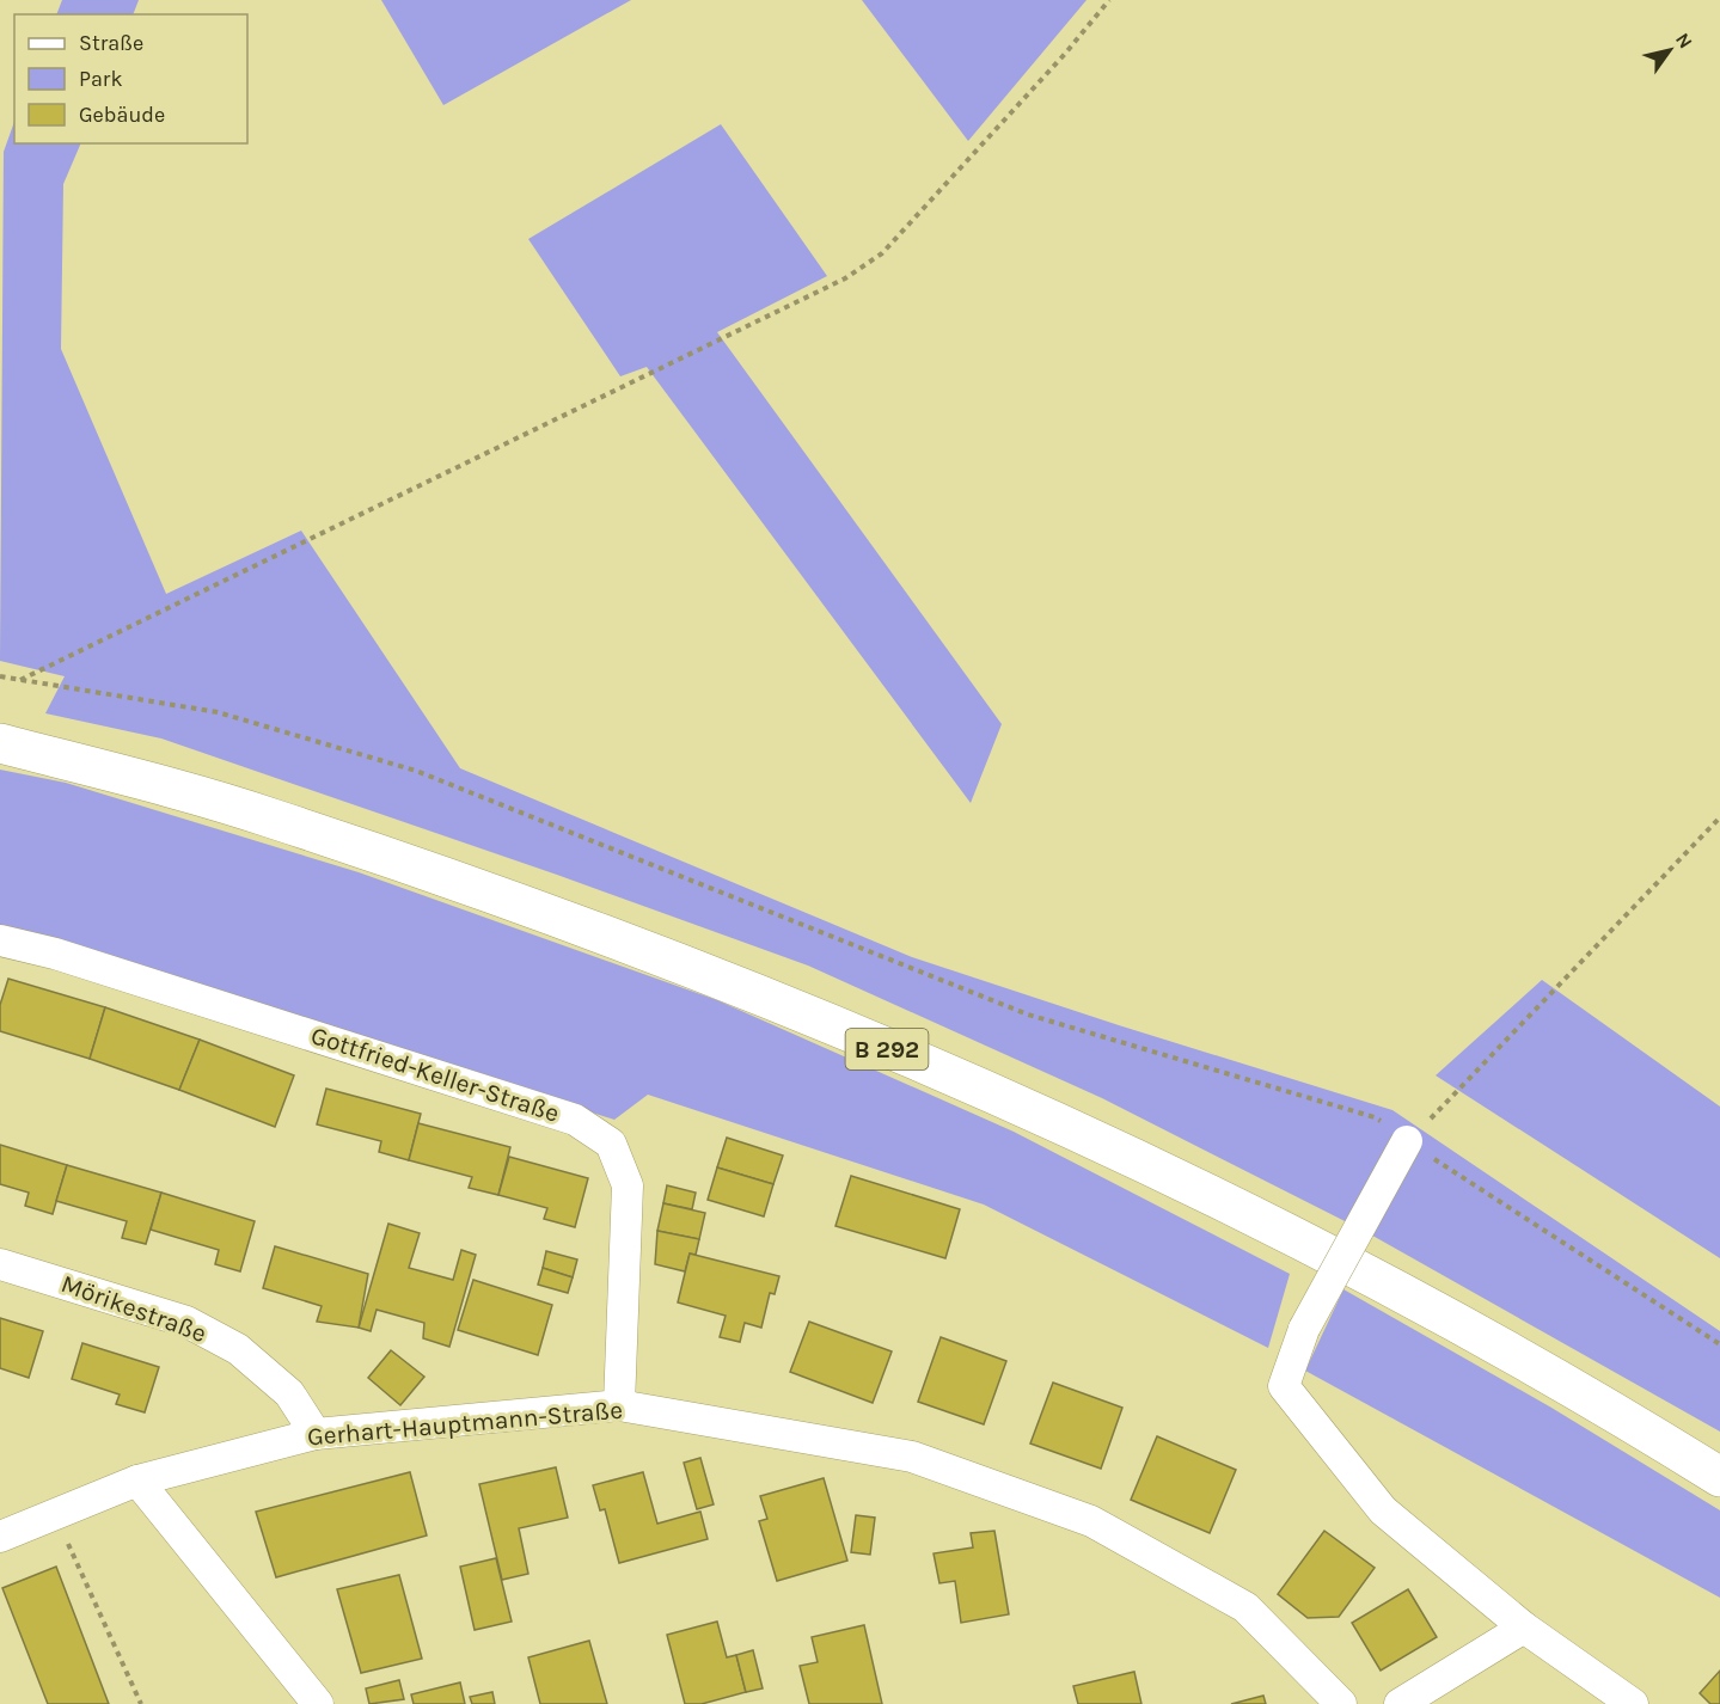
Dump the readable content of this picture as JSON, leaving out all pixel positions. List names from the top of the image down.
{
  "streets": {
    "highway": ["B 292"],
    "street": ["Gottfried-Keller-Straße", "Mörikestraße", "Gerhart-Hauptmann-Straße"]
  },
  "crossings": [
    ["Gottfried-Keller-Straße", "Gerhart-Hauptmann-Straße"],
    ["Mörikestraße", "Gerhart-Hauptmann-Straße"]
  ],
  "legend": ["Straße", "Park", "Gebäude"],
  "north": "top right"
}
